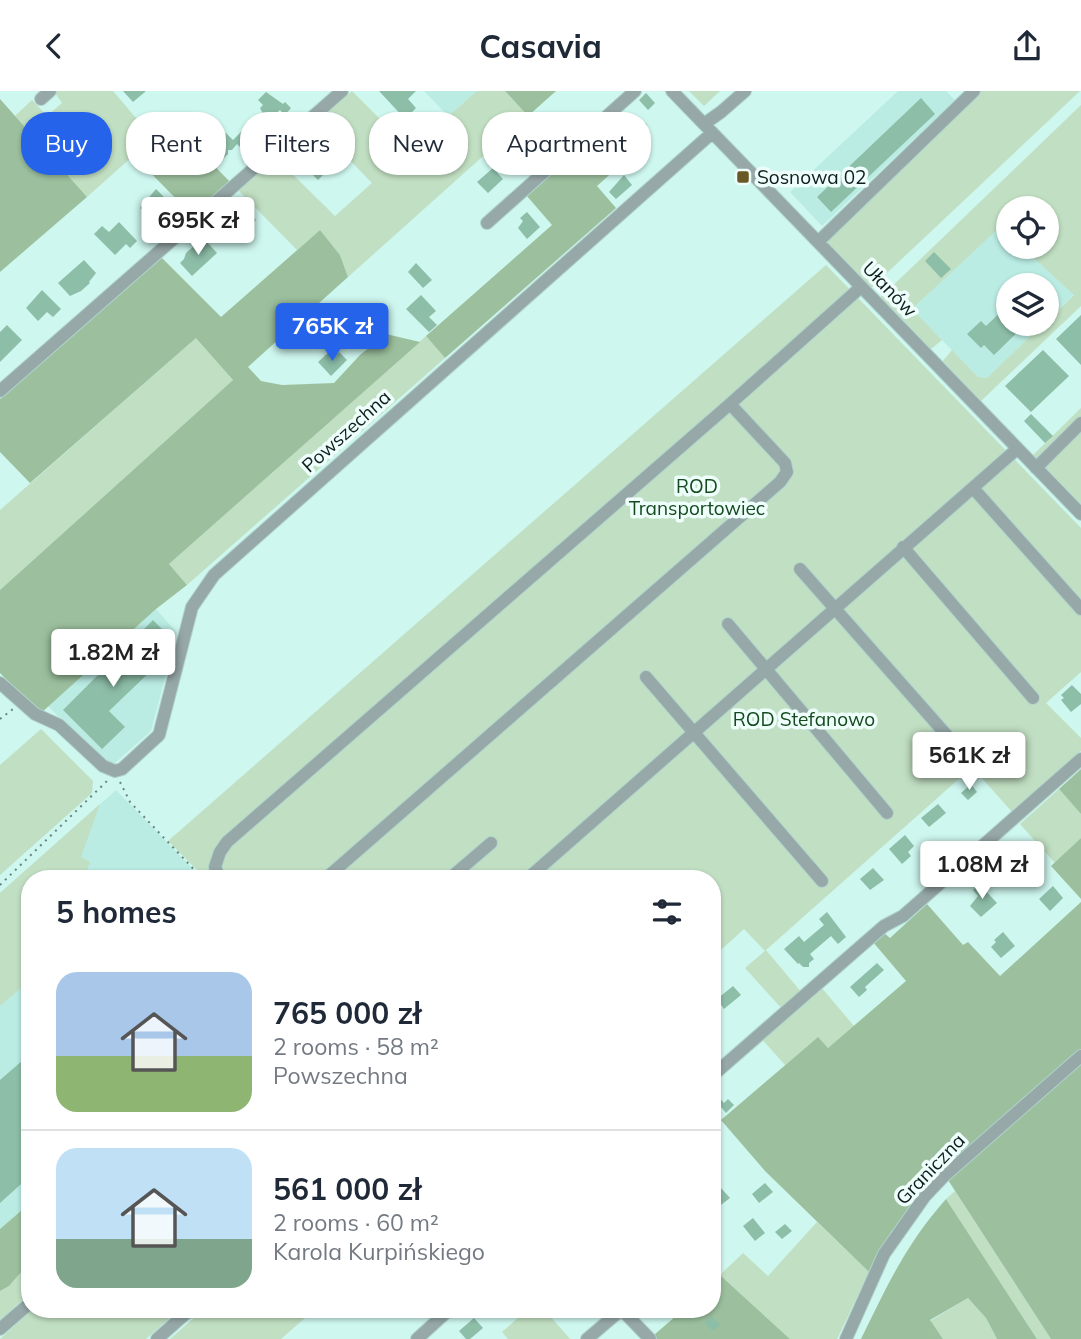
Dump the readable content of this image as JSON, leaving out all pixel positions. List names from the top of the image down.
{
  "streets": {
    "street": ["Ułanów", "Powszechna", "Graniczna"]
  },
  "crossings": [
    ["Ułanów", "Powszechna"]
  ],
  "parks": ["ROD Transportowiec", "ROD Stefanowo"],
  "places": {
    "transit": ["Sosnowa 02"]
  },
  "page": {
    "header": "Casavia",
    "chip": [
      "Buy",
      "Rent",
      "Filters",
      "New",
      "Apartment"
    ],
    "price": [
      "695K zł",
      "765K zł",
      "1.82M zł",
      "561K zł",
      "1.08M zł"
    ],
    "heading": "5 homes",
    "list": [
      {
        "name": "765 000 zł",
        "note": "2 rooms · 58 m² · Powszechna"
      },
      {
        "name": "561 000 zł",
        "note": "2 rooms · 60 m² · Karola Kurpińskiego"
      }
    ]
  }
}
